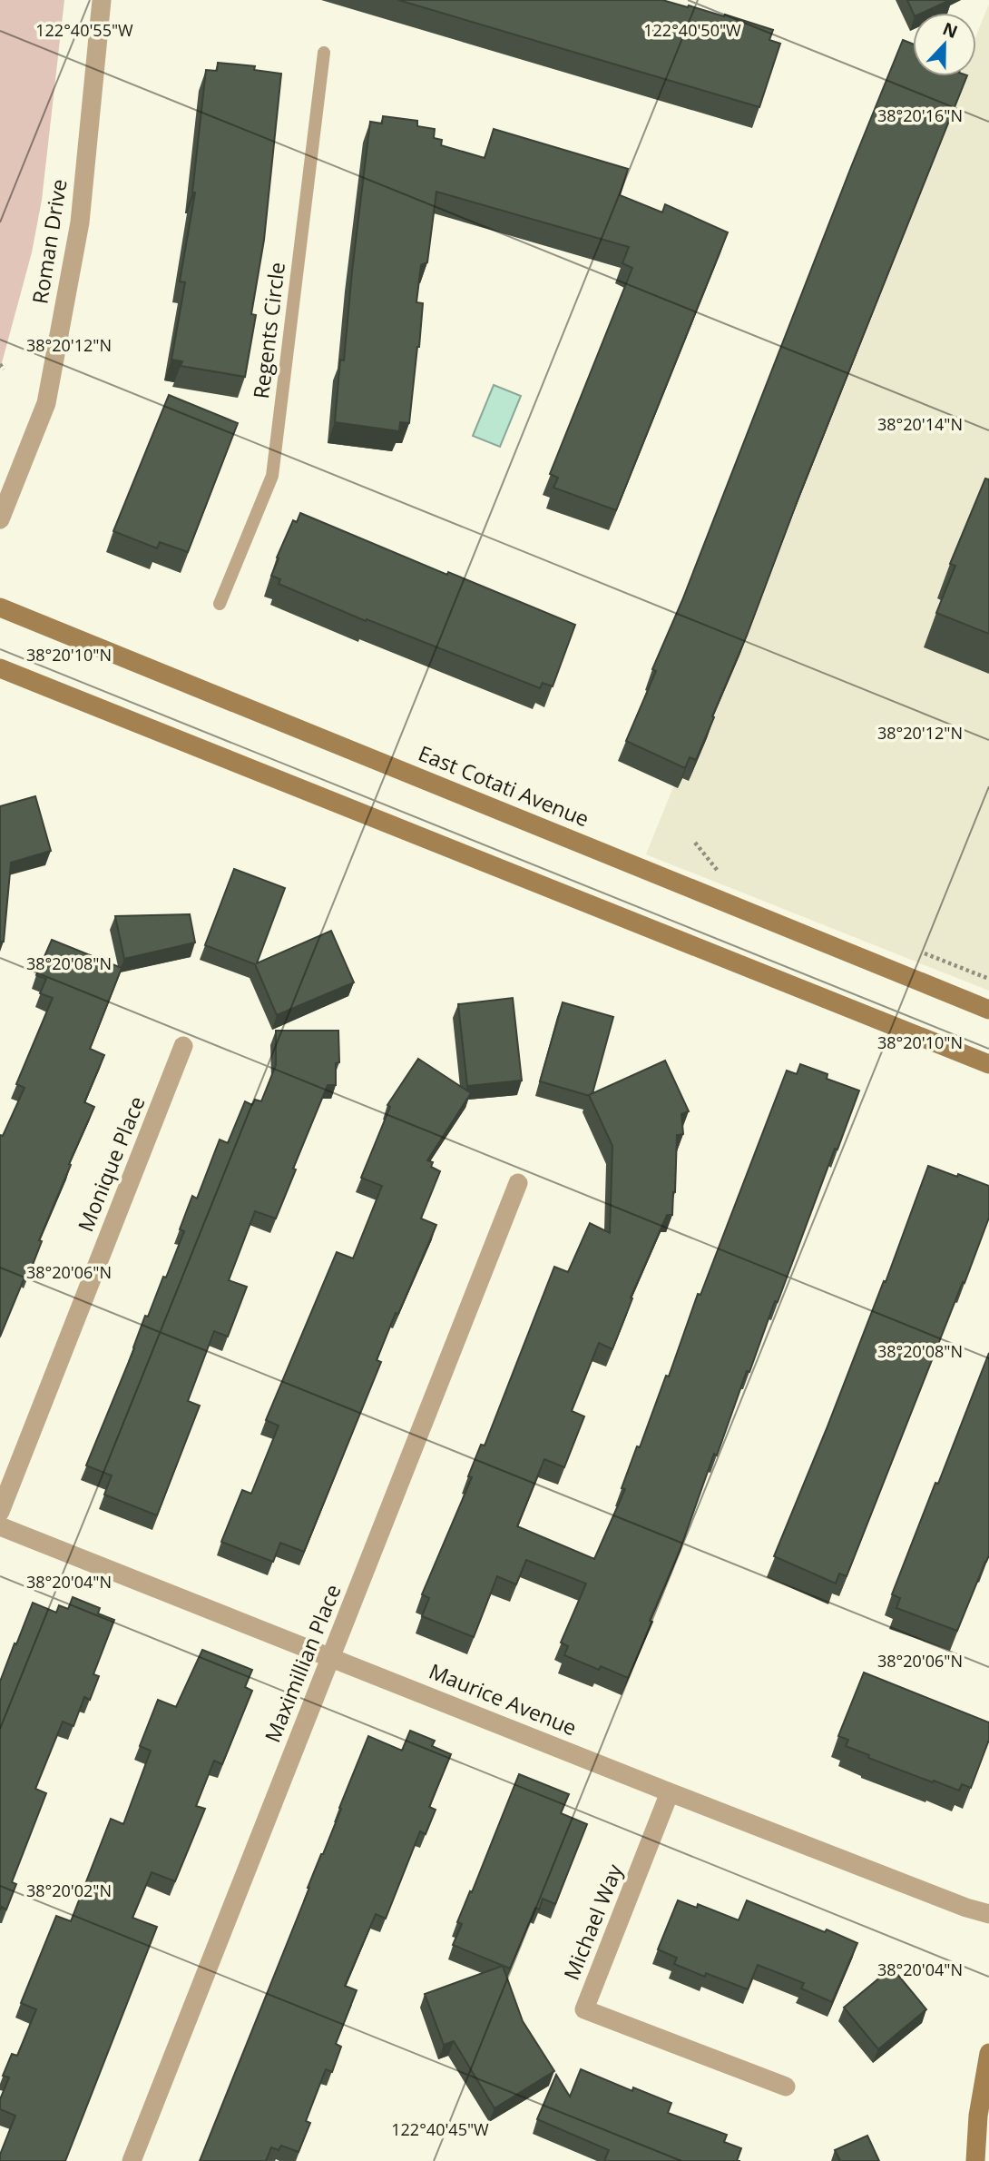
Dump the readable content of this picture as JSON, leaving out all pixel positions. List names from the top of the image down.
{
  "streets": {
    "main road": ["East Cotati Avenue"],
    "street": [
      "Roman Drive",
      "Monique Place",
      "Maximillian Place",
      "Maurice Avenue",
      "Michael Way"
    ],
    "lane": ["Regents Circle"]
  },
  "crossings": [
    ["Maximillian Place", "Maurice Avenue"],
    ["Maurice Avenue", "Michael Way"]
  ],
  "north": "top",
  "coordinates": [
    "122°40'55\"W",
    "122°40'50\"W",
    "38°20'16\"N",
    "38°20'12\"N",
    "38°20'14\"N",
    "38°20'10\"N",
    "38°20'08\"N",
    "38°20'06\"N",
    "38°20'04\"N",
    "38°20'02\"N",
    "122°40'45\"W"
  ]
}
